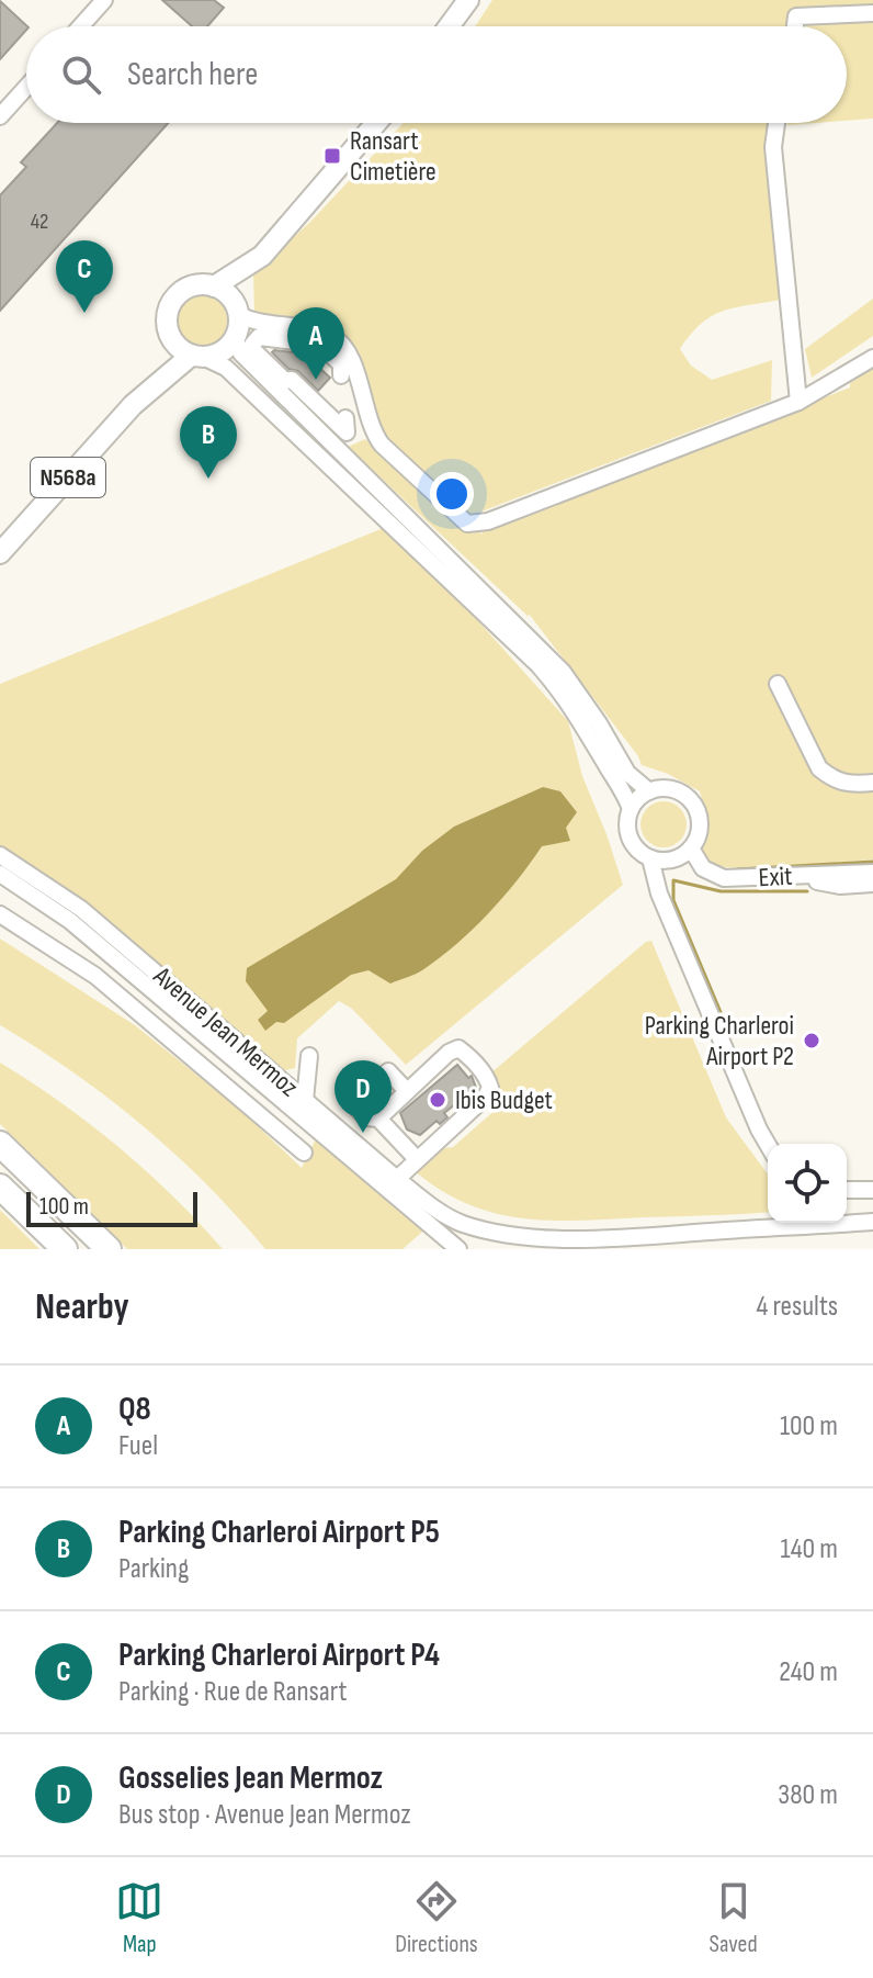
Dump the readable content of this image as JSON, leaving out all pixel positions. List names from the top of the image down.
{
  "streets": {
    "main road": ["N568a"],
    "street": ["Exit", "Avenue Jean Mermoz"]
  },
  "places": {
    "transit": ["Ransart Cimetière"],
    "other": ["Parking Charleroi Airport P2", "Ibis Budget"]
  },
  "house_numbers": ["42"],
  "scale_bar": "100 m",
  "page": {
    "search": "Search here",
    "pins": [
      "C",
      "A",
      "B",
      "D"
    ],
    "scale": "100 m",
    "heading": ["Nearby", "4 results"],
    "list": [
      {
        "mark": "A",
        "name": "Q8",
        "note": "Fuel",
        "value": "100 m"
      },
      {
        "mark": "B",
        "name": "Parking Charleroi Airport P5",
        "note": "Parking",
        "value": "140 m"
      },
      {
        "mark": "C",
        "name": "Parking Charleroi Airport P4",
        "note": "Parking · Rue de Ransart",
        "value": "240 m"
      },
      {
        "mark": "D",
        "name": "Gosselies Jean Mermoz",
        "note": "Bus stop · Avenue Jean Mermoz",
        "value": "380 m"
      }
    ],
    "nav": ["Map", "Directions", "Saved"]
  }
}
